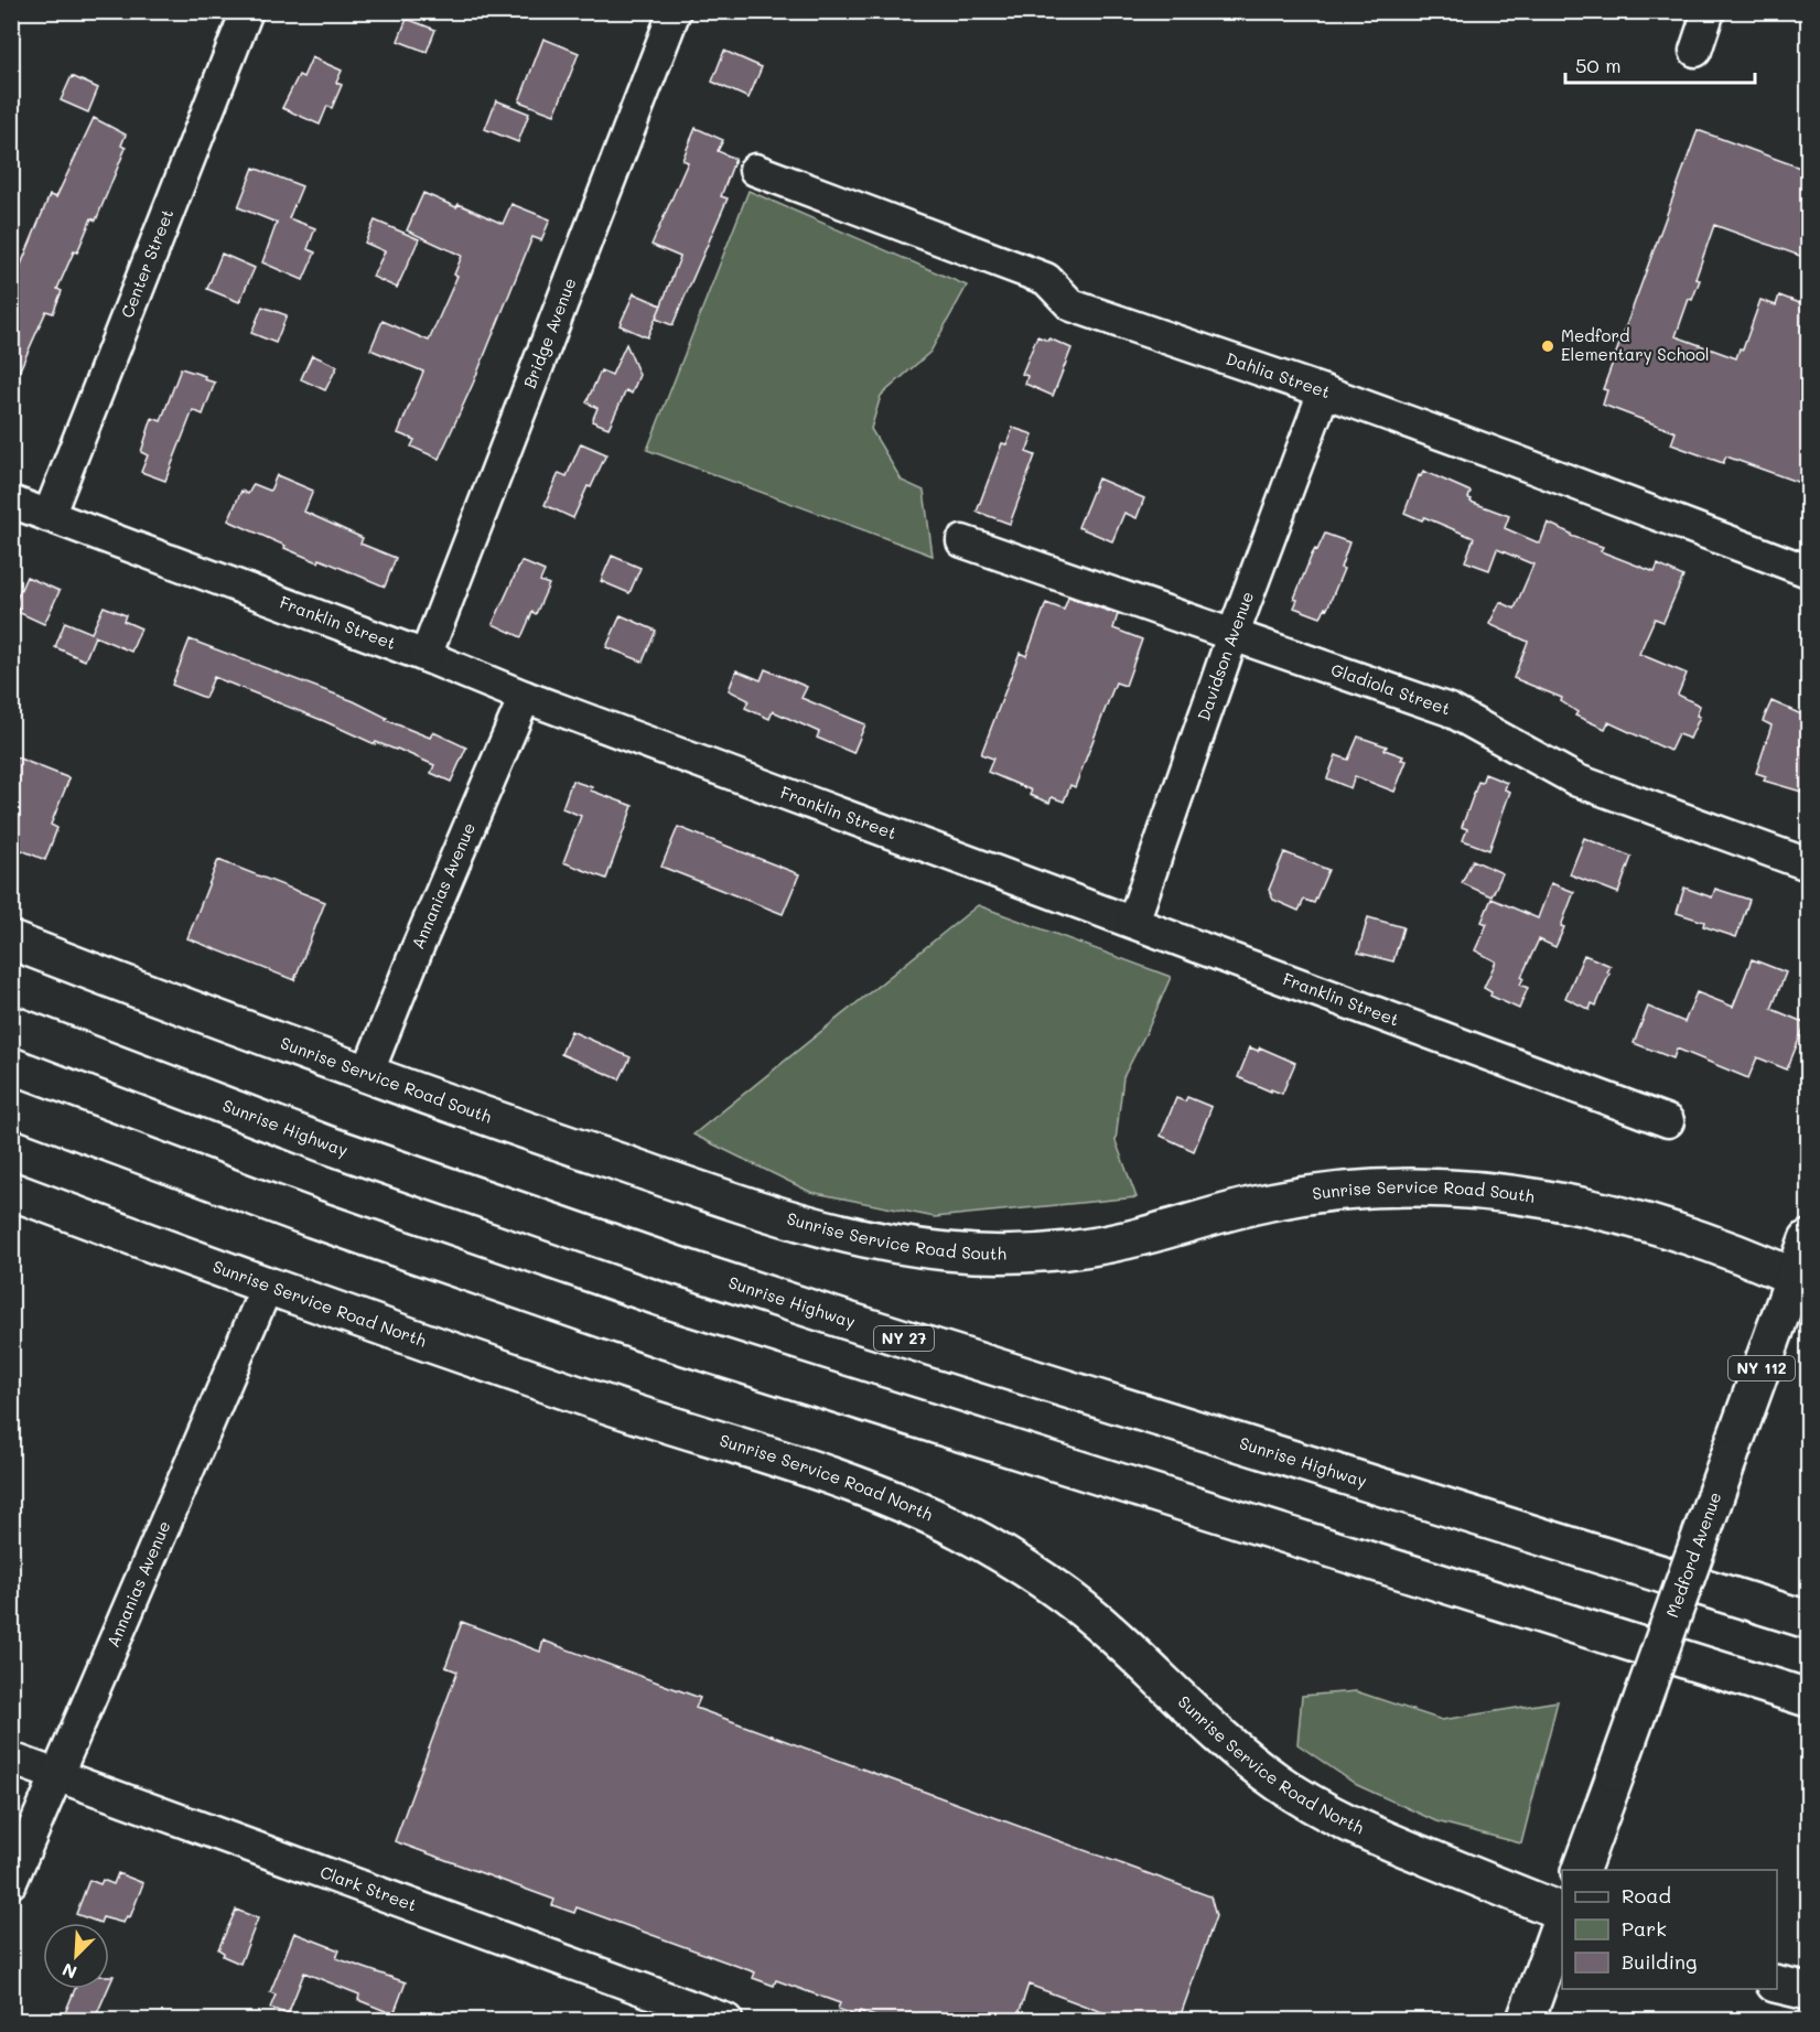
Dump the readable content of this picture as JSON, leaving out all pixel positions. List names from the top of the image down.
{
  "streets": {
    "main road": [
      "Sunrise Service Road South",
      "Sunrise Highway",
      "Sunrise Service Road North",
      "NY 27",
      "NY 112",
      "Medford Avenue"
    ],
    "street": [
      "Center Street",
      "Bridge Avenue",
      "Dahlia Street",
      "Franklin Street",
      "Davidson Avenue",
      "Gladiola Street",
      "Annanias Avenue",
      "Clark Street"
    ]
  },
  "crossings": [
    ["Center Street", "Franklin Street"],
    ["Bridge Avenue", "Franklin Street"],
    ["Dahlia Street", "Davidson Avenue"],
    ["Franklin Street", "Davidson Avenue"],
    ["Franklin Street", "Annanias Avenue"],
    ["Davidson Avenue", "Gladiola Street"],
    ["Annanias Avenue", "Sunrise Service Road South"],
    ["Annanias Avenue", "Sunrise Service Road North"],
    ["Annanias Avenue", "Clark Street"],
    ["Sunrise Service Road South", "Medford Avenue"]
  ],
  "places": ["Medford Elementary School"],
  "legend": ["Road", "Park", "Building"],
  "scale_bar": "50 m",
  "north": "bottom left"
}
